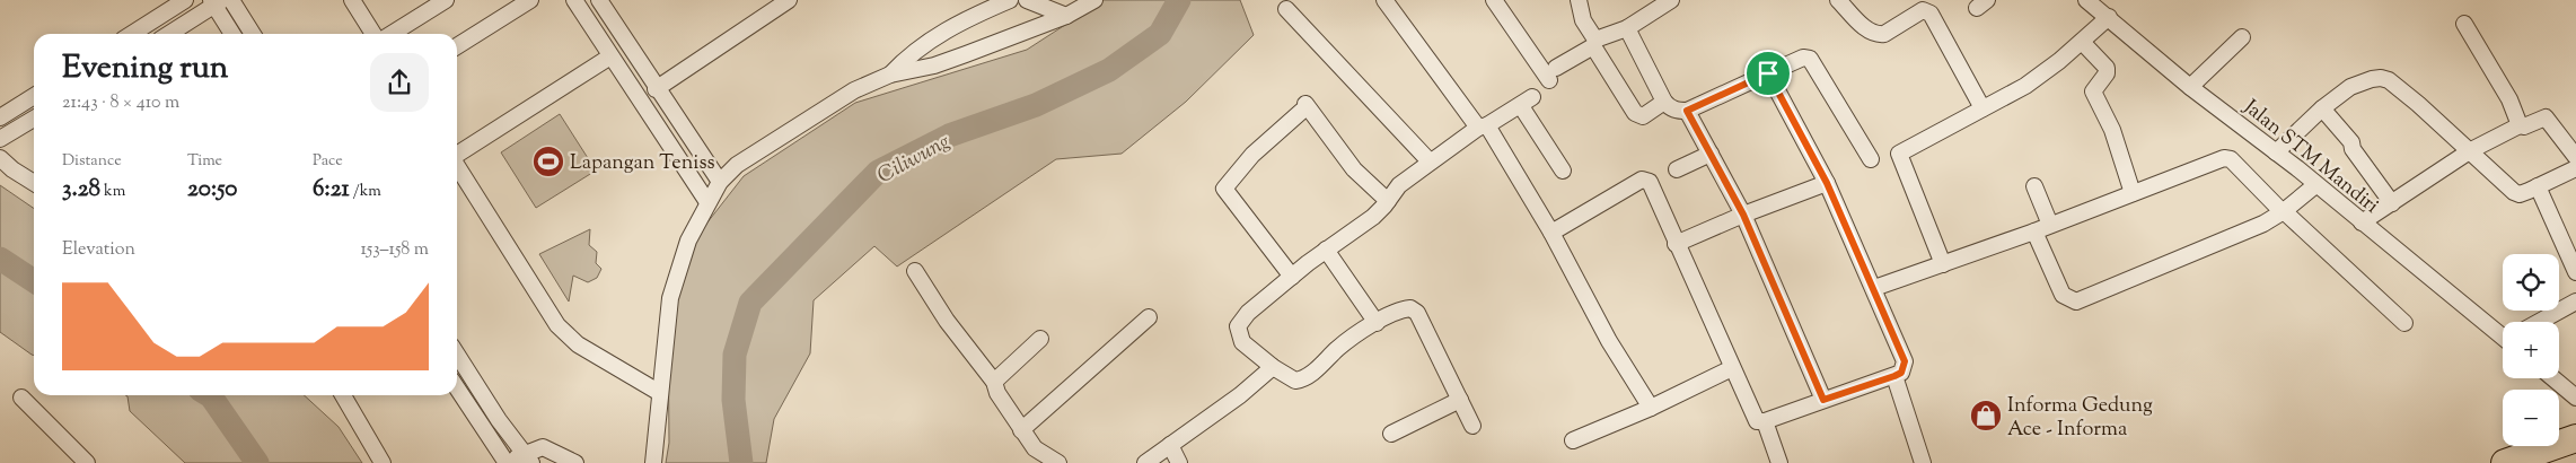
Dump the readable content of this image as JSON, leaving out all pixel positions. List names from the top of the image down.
{
  "streets": {
    "street": ["Jalan STM Mandiri"]
  },
  "water": ["Ciliwung"],
  "places": {
    "sports": ["Lapangan Teniss"],
    "shop": ["Informa Gedung Ace - Informa"]
  },
  "page": {
    "heading": ["Evening run", "21:43 · 8 × 410 m"],
    "stats": [
      ["Distance", "3.28 km"],
      ["Time", "20:50"],
      ["Pace", "6:21 /km"]
    ],
    "chart": ["Elevation", "153–158 m"],
    "map_buttons": ["+", "−"]
  }
}
